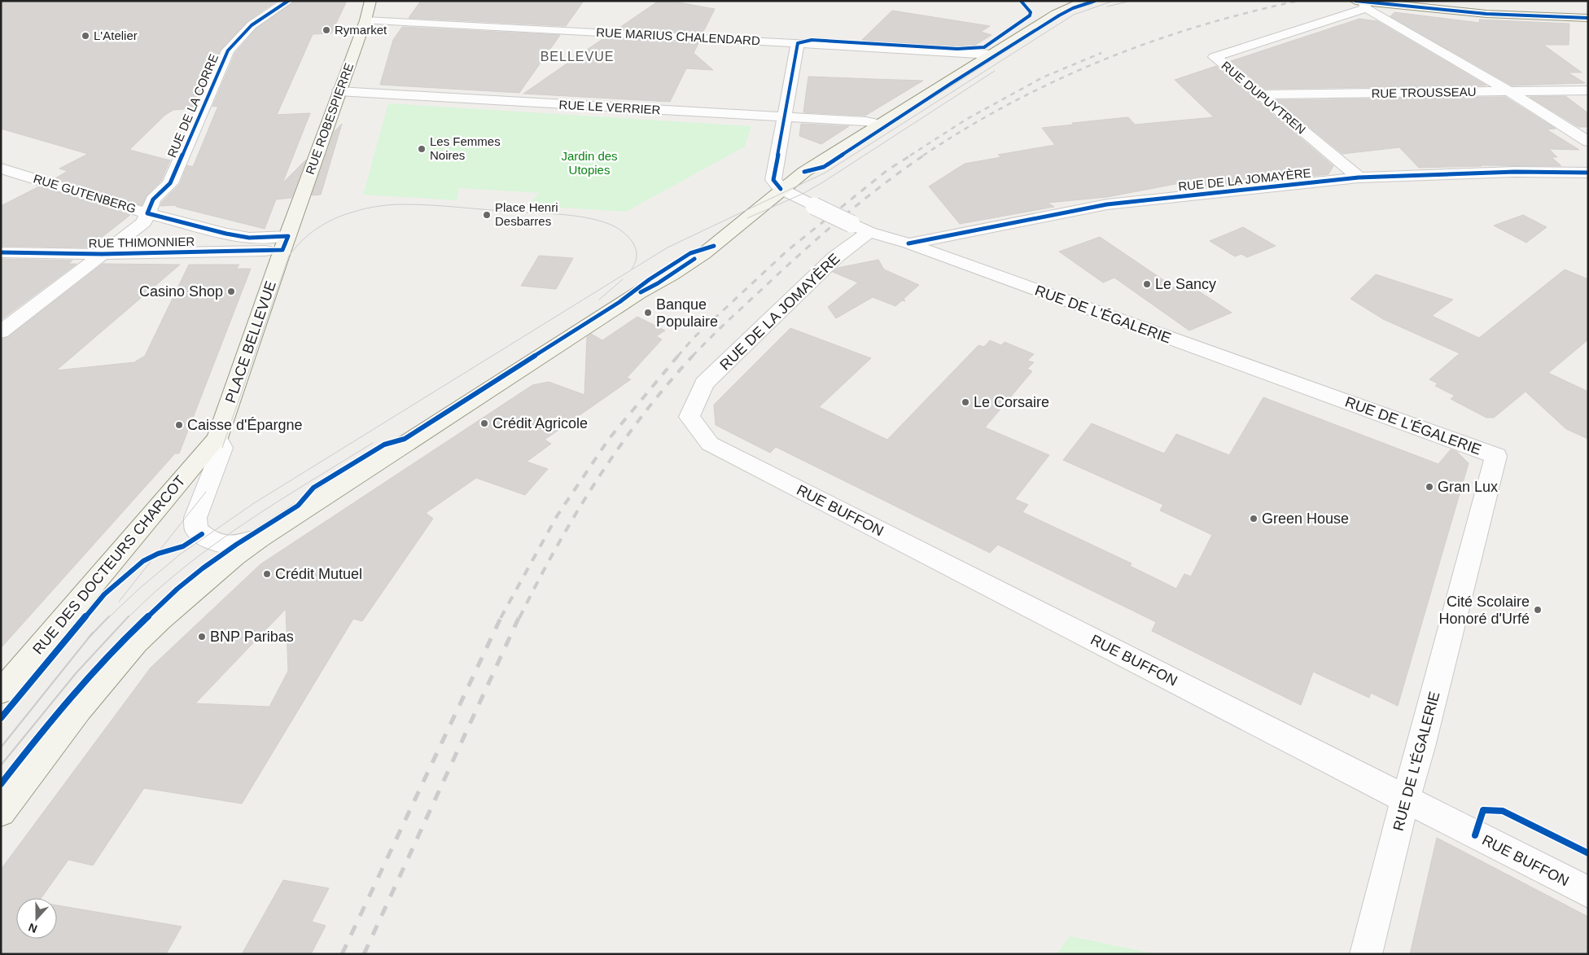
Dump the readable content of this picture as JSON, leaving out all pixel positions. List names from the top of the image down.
{
  "streets": {
    "main road": ["RUE ROBESPIERRE", "PLACE BELLEVUE", "RUE DES DOCTEURS CHARCOT"],
    "street": [
      "RUE MARIUS CHALENDARD",
      "RUE TROUSSEAU",
      "RUE DUPUYTREN",
      "RUE DE LA CORRE",
      "RUE LE VERRIER",
      "RUE DE LA JOMAYÈRE",
      "RUE GUTENBERG",
      "RUE THIMONNIER",
      "RUE DE L'ÉGALERIE",
      "RUE BUFFON"
    ]
  },
  "crossings": [
    ["RUE MARIUS CHALENDARD", "RUE ROBESPIERRE"],
    ["RUE TROUSSEAU", "RUE DUPUYTREN"],
    ["RUE DUPUYTREN", "RUE DE LA JOMAYÈRE"],
    ["RUE DE LA CORRE", "RUE GUTENBERG"],
    ["RUE DE LA CORRE", "RUE THIMONNIER"],
    ["RUE LE VERRIER", "RUE ROBESPIERRE"],
    ["RUE ROBESPIERRE", "RUE GUTENBERG"],
    ["RUE ROBESPIERRE", "RUE THIMONNIER"],
    ["RUE ROBESPIERRE", "PLACE BELLEVUE"],
    ["RUE DE LA JOMAYÈRE", "RUE DE L'ÉGALERIE"],
    ["RUE DE LA JOMAYÈRE", "RUE BUFFON"],
    ["RUE GUTENBERG", "RUE THIMONNIER"],
    ["RUE GUTENBERG", "PLACE BELLEVUE"],
    ["RUE THIMONNIER", "PLACE BELLEVUE"],
    ["RUE DE L'ÉGALERIE", "RUE BUFFON"],
    ["PLACE BELLEVUE", "RUE DES DOCTEURS CHARCOT"]
  ],
  "districts": ["BELLEVUE"],
  "parks": ["Jardin des Utopies"],
  "places": [
    "Rymarket",
    "L'Atelier",
    "Les Femmes Noires",
    "Place Henri Desbarres",
    "Le Sancy",
    "Casino Shop",
    "Banque Populaire",
    "Le Corsaire",
    "Crédit Agricole",
    "Caisse d'Épargne",
    "Gran Lux",
    "Green House",
    "Crédit Mutuel",
    "Cité Scolaire Honoré d'Urfé",
    "BNP Paribas"
  ],
  "north": "bottom"
}
